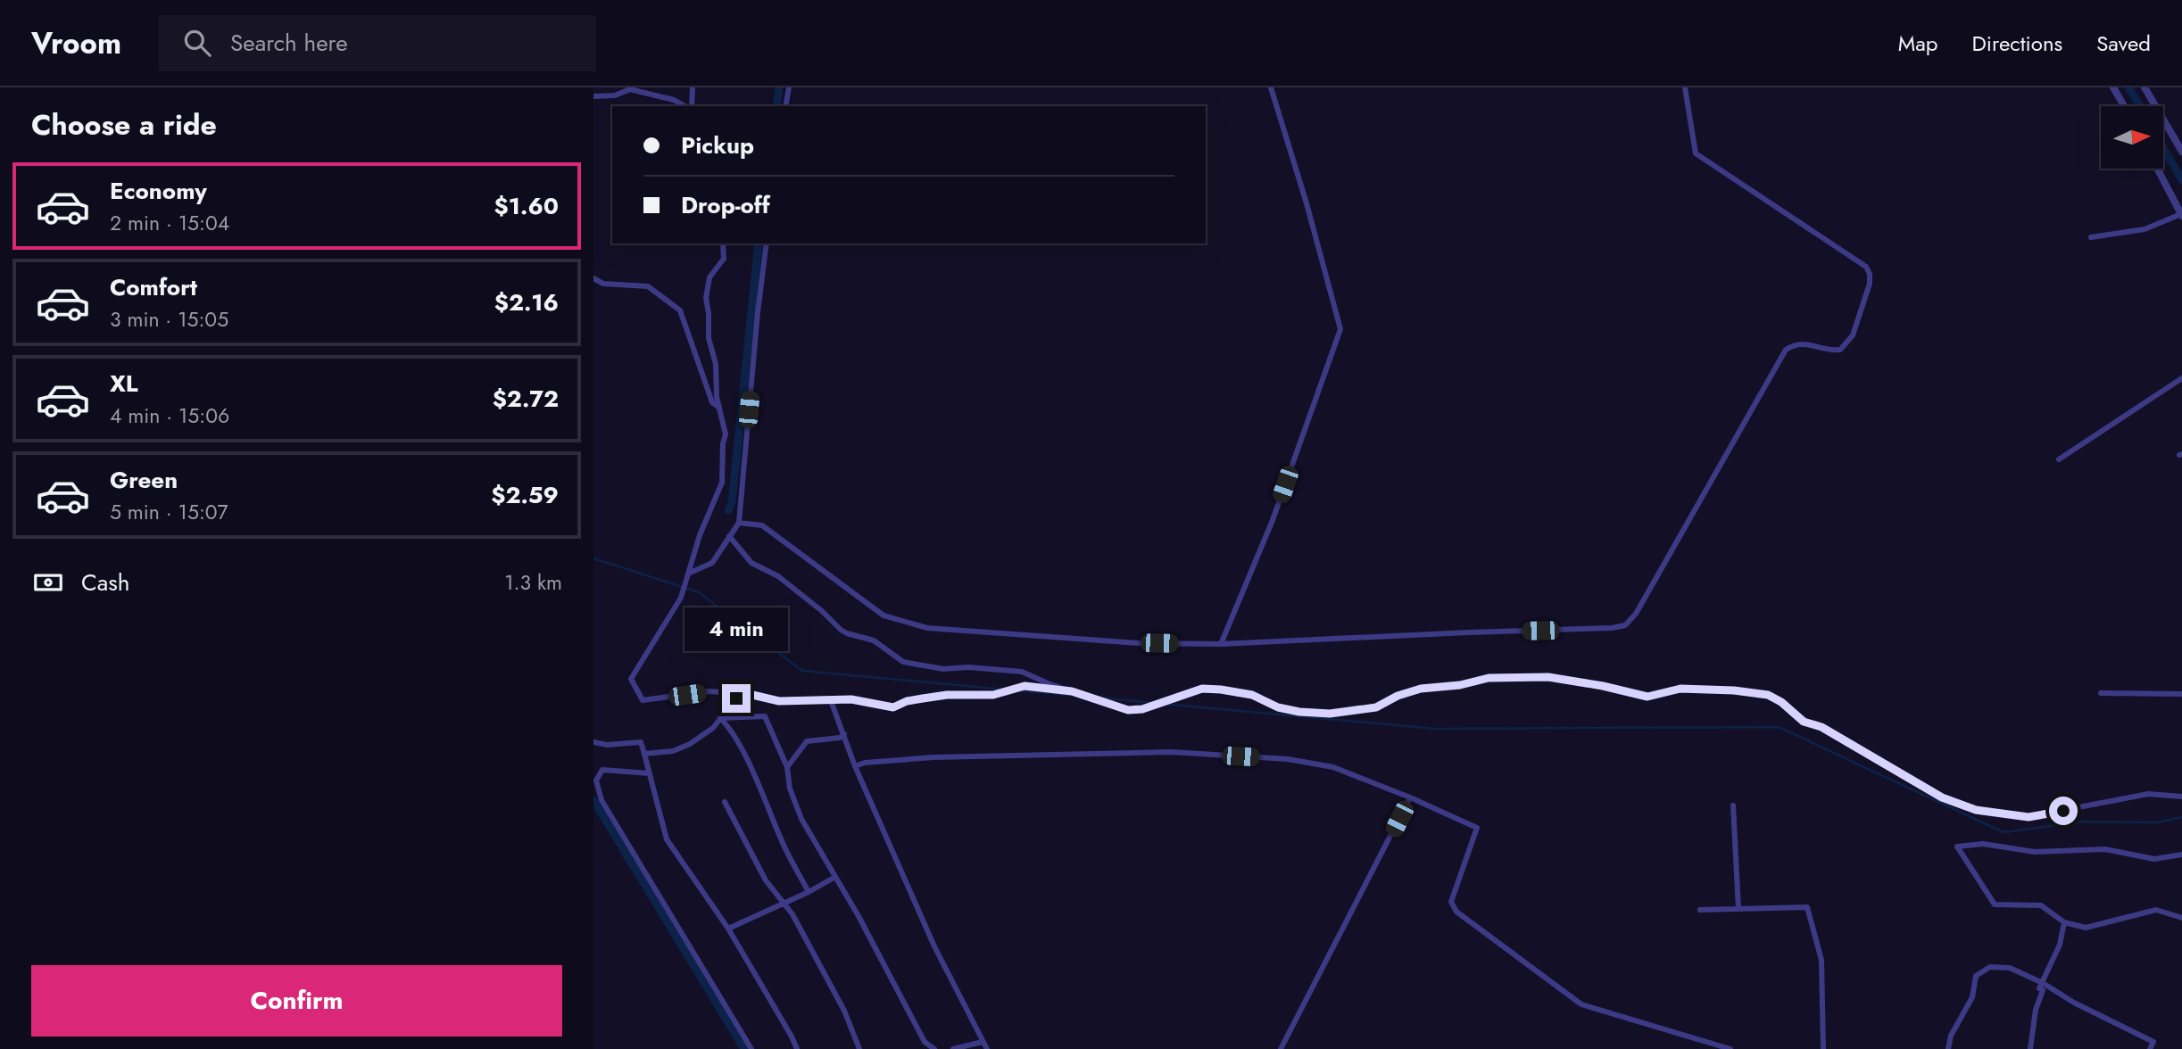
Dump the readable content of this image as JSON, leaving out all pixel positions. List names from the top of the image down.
{
  "north": "right",
  "page": {
    "header": "Vroom",
    "search": "Search here",
    "nav": ["Map", "Directions", "Saved"],
    "heading": "Choose a ride",
    "banner": ["Pickup", "Drop-off"],
    "list": [
      {
        "name": "Economy",
        "note": "2 min · 15:04",
        "value": "$1.60"
      },
      {
        "name": "Comfort",
        "note": "3 min · 15:05",
        "value": "$2.16"
      },
      {
        "name": "XL",
        "note": "4 min · 15:06",
        "value": "$2.72"
      },
      {
        "name": "Green",
        "note": "5 min · 15:07",
        "value": "$2.59"
      }
    ],
    "pay": ["Cash", "1.3 km"],
    "bubble": "4 min",
    "buttons": "Confirm"
  }
}
